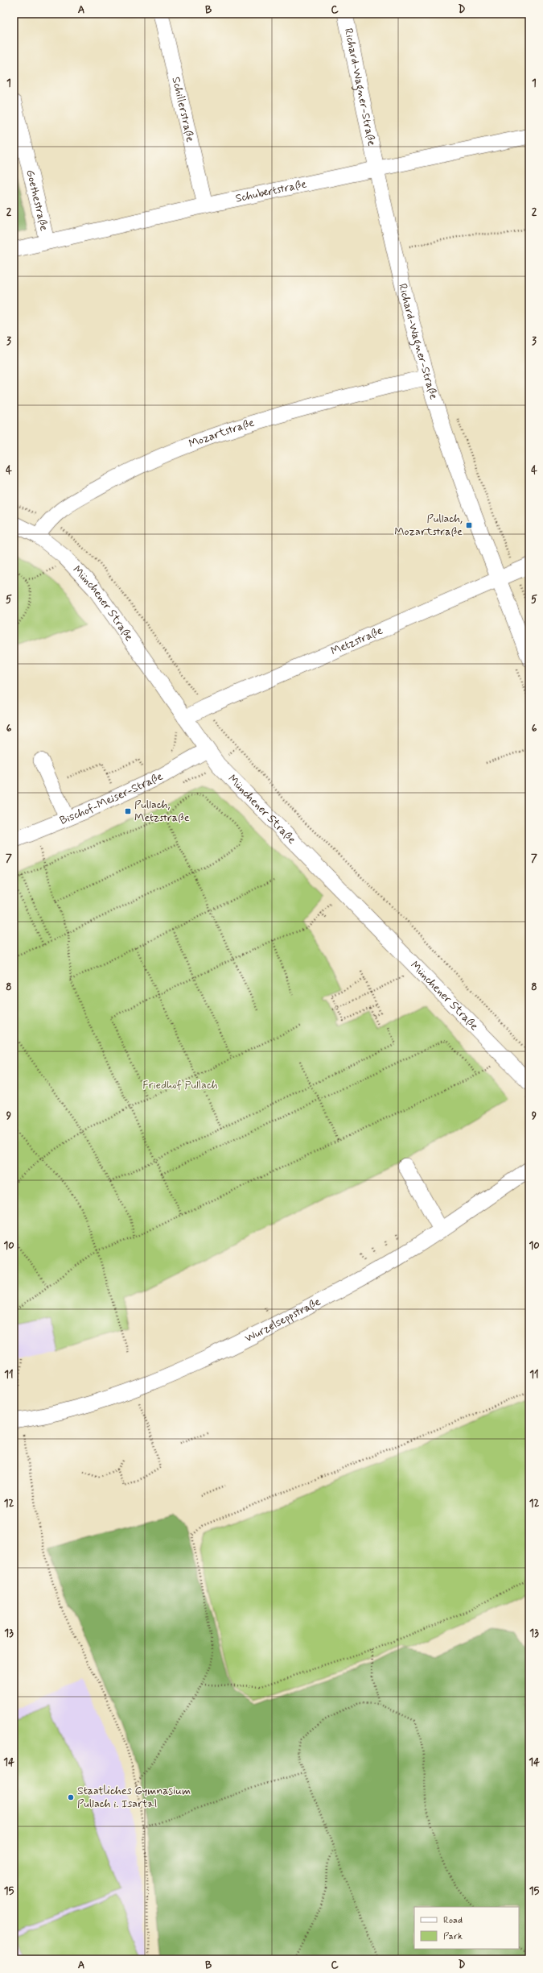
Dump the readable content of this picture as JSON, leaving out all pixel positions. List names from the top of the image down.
{
  "streets": {
    "street": [
      "Richard-Wagner-Straße",
      "Schillerstraße",
      "Schubertstraße",
      "Goethestraße",
      "Mozartstraße",
      "Münchener Straße",
      "Metzstraße",
      "Bischof-Meiser-Straße",
      "Wurzelseppstraße"
    ]
  },
  "crossings": [
    ["Richard-Wagner-Straße", "Schubertstraße"],
    ["Richard-Wagner-Straße", "Mozartstraße"],
    ["Richard-Wagner-Straße", "Metzstraße"],
    ["Schillerstraße", "Schubertstraße"],
    ["Schubertstraße", "Goethestraße"],
    ["Mozartstraße", "Münchener Straße"],
    ["Münchener Straße", "Metzstraße"],
    ["Münchener Straße", "Bischof-Meiser-Straße"]
  ],
  "parks": ["Friedhof Pullach"],
  "places": {
    "transit": ["Pullach, Mozartstraße", "Pullach, Metzstraße"],
    "other": ["Staatliches Gymnasium Pullach i. Isartal"]
  },
  "legend": ["Road", "Park"],
  "grid": {
    "columns": [
      "A",
      "B",
      "C",
      "D"
    ],
    "rows": [
      "1",
      "2",
      "3",
      "4",
      "5",
      "6",
      "7",
      "8",
      "9",
      "10",
      "11",
      "12",
      "13",
      "14",
      "15"
    ]
  }
}
